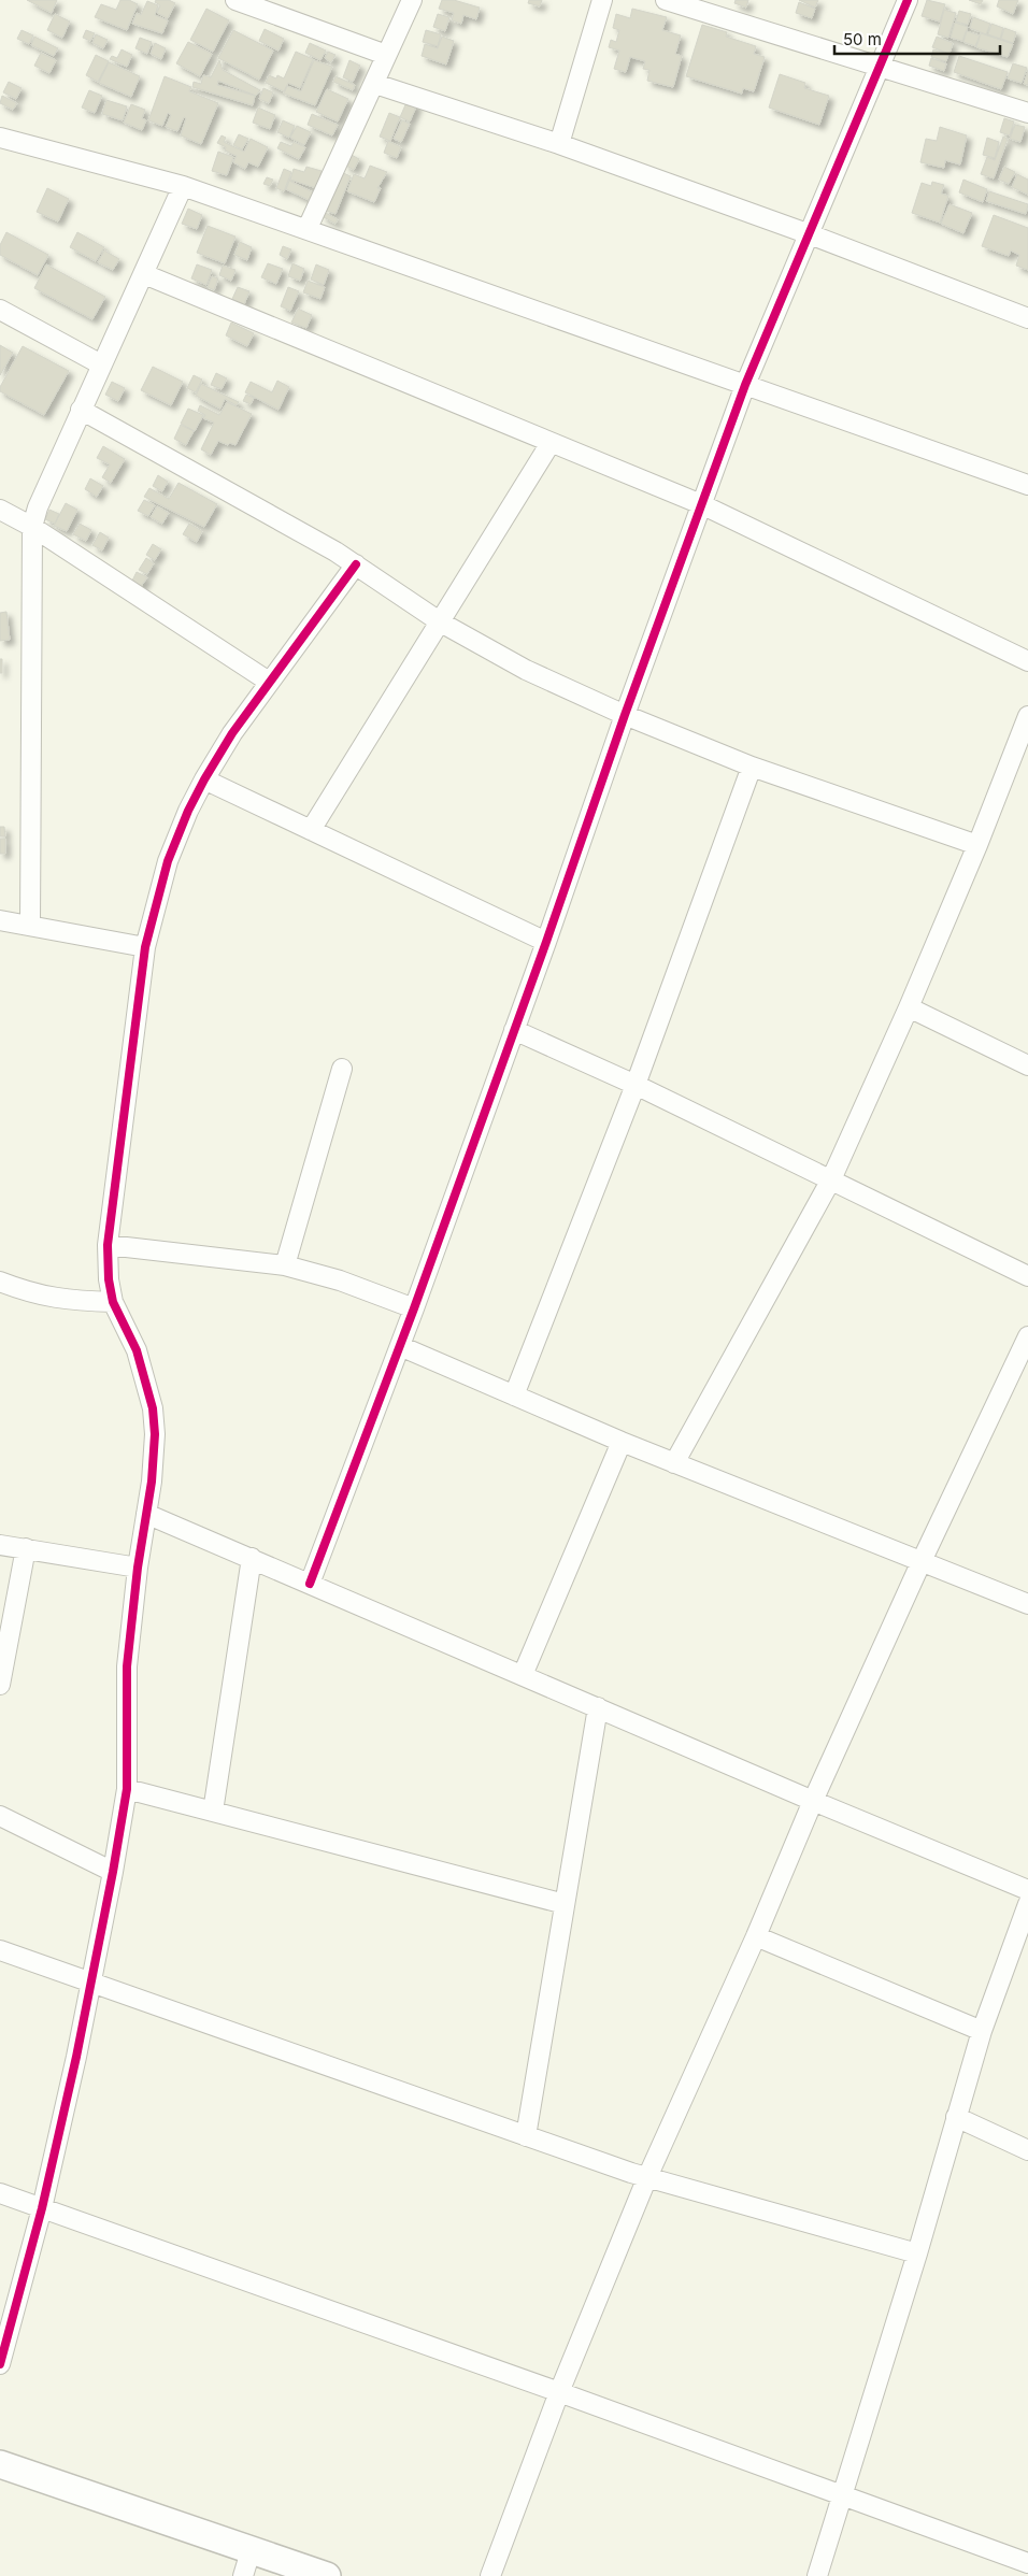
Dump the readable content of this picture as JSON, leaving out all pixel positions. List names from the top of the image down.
{
  "scale_bar": "50 m"
}
